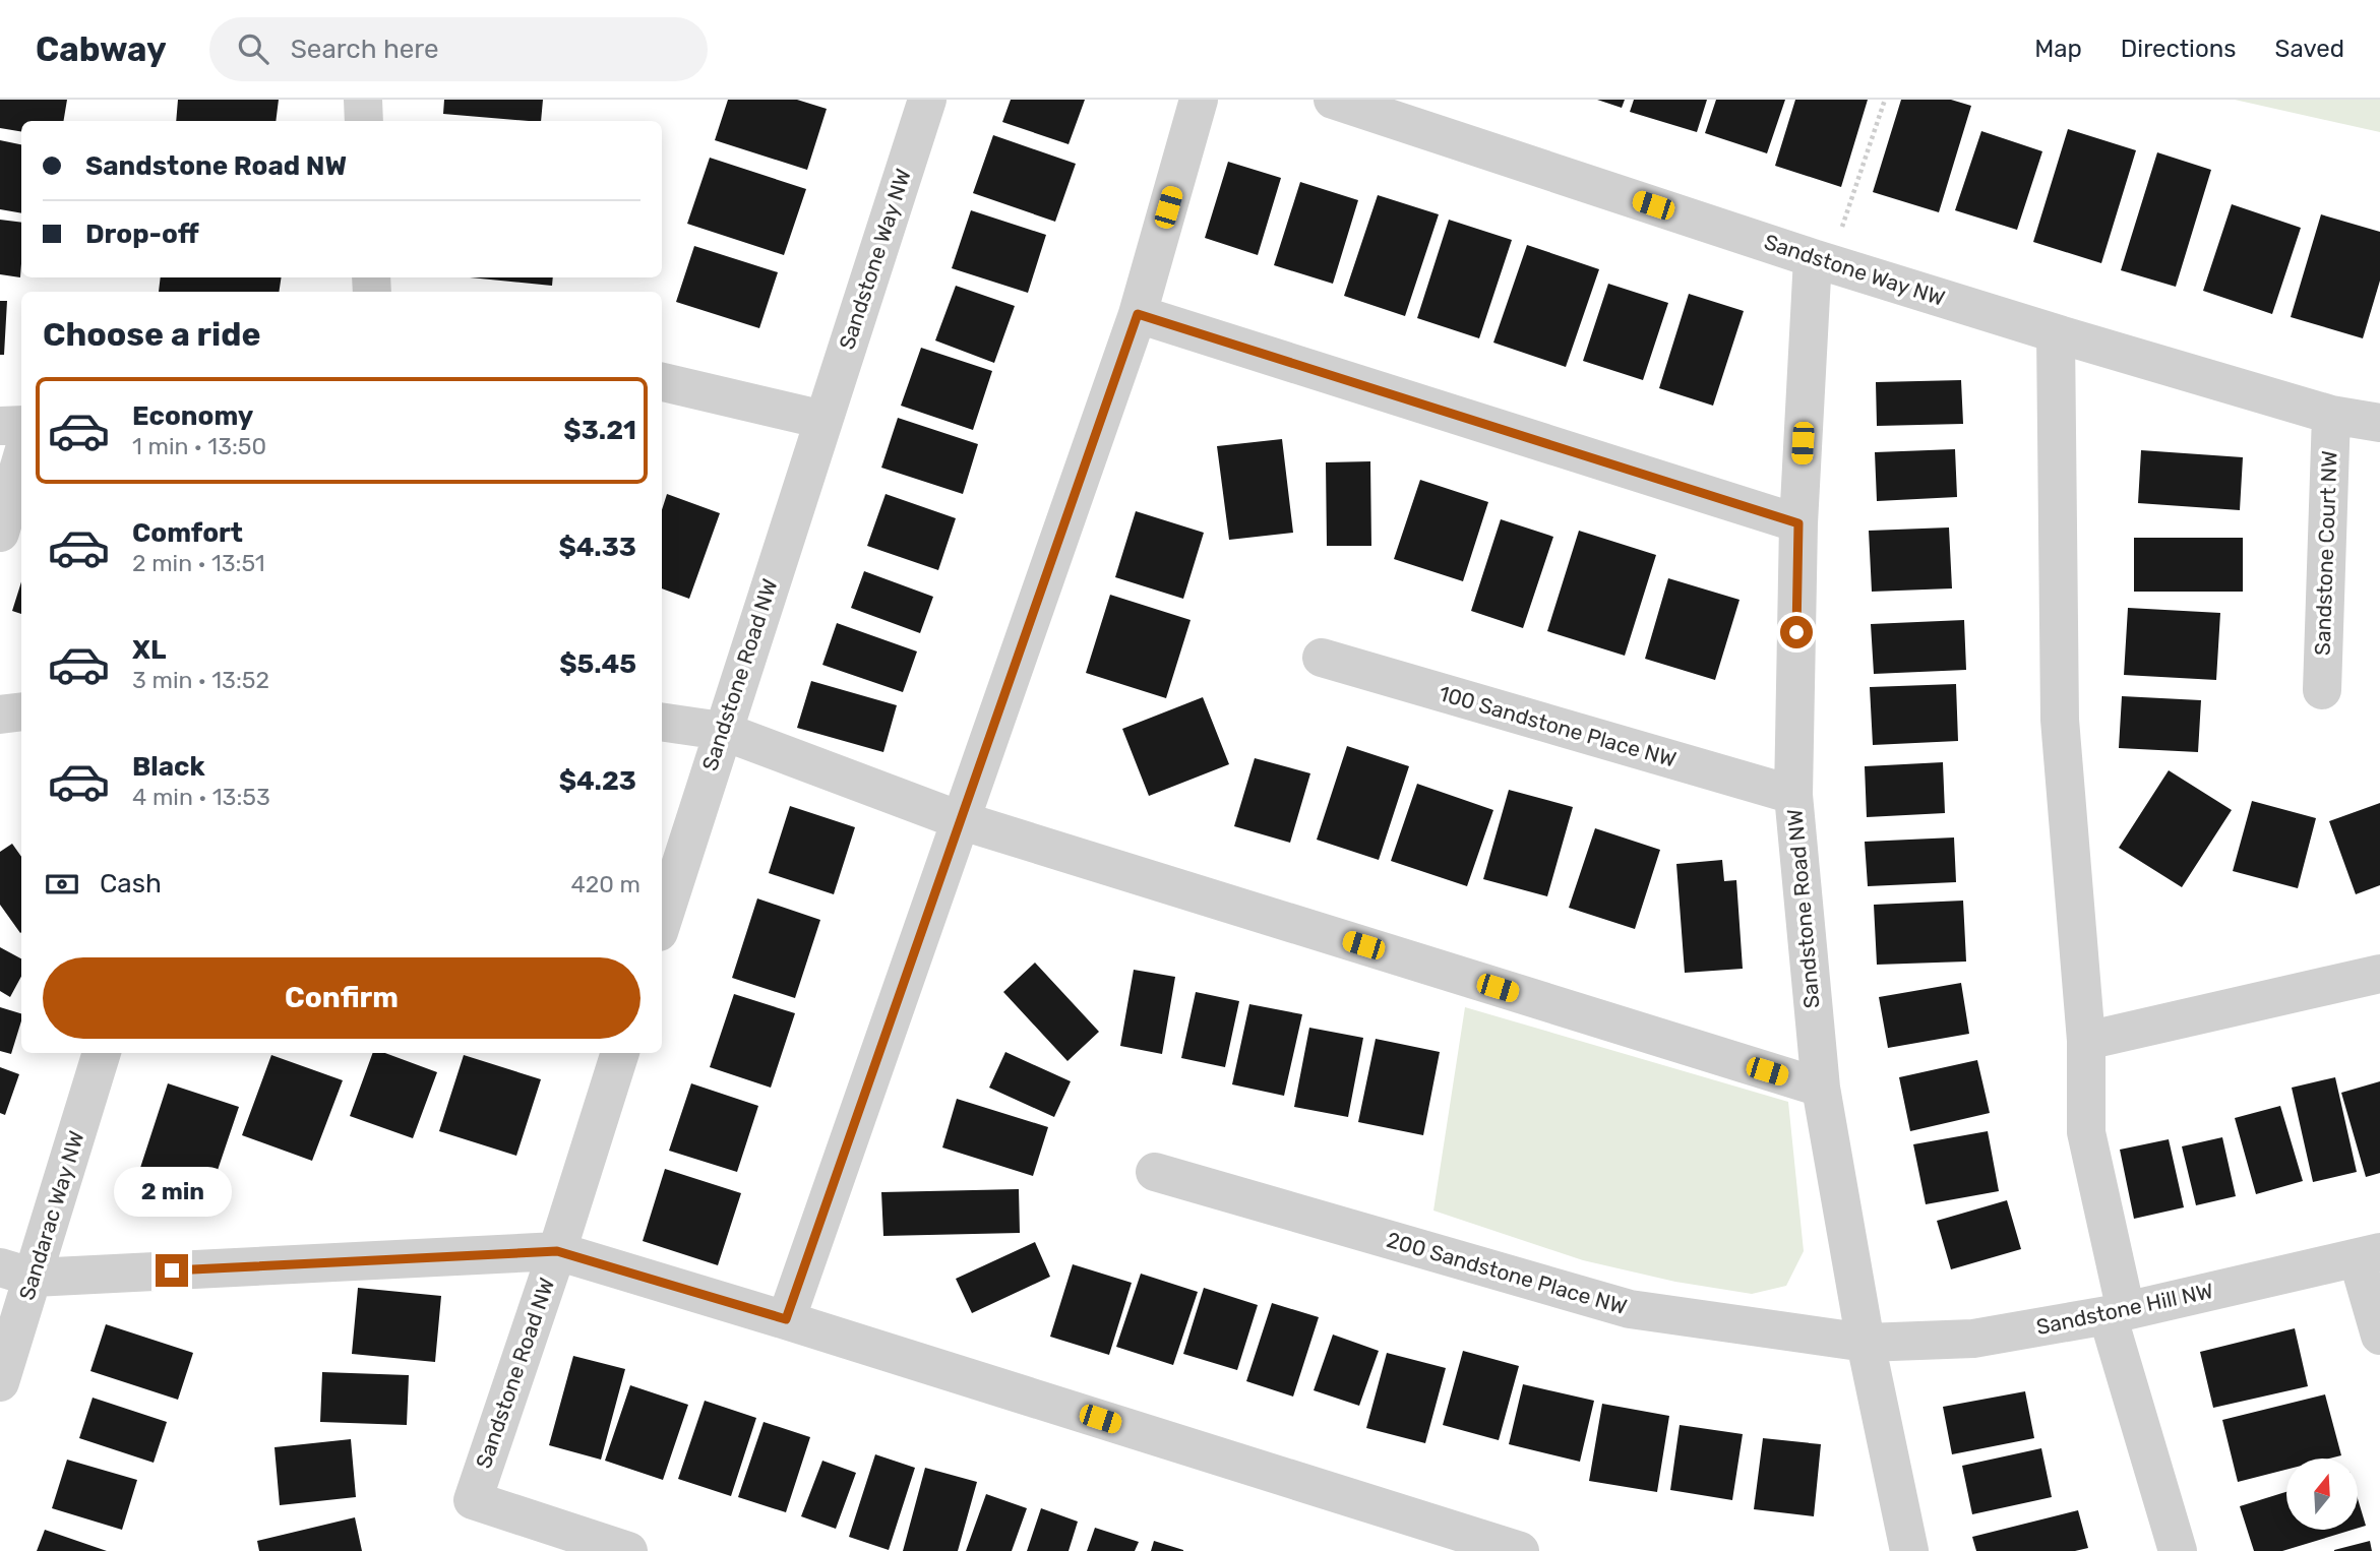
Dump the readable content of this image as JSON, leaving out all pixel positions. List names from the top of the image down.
{
  "streets": {
    "street": [
      "Sandstone Way NW",
      "Sandstone Court NW",
      "Sandstone Road NW",
      "100 Sandstone Place NW",
      "Sandarac Way NW",
      "200 Sandstone Place NW",
      "Sandstone Hill NW"
    ]
  },
  "crossings": [
    ["Sandstone Way NW", "Sandstone Court NW"],
    ["Sandstone Way NW", "Sandstone Road NW"],
    ["Sandstone Road NW", "100 Sandstone Place NW"],
    ["Sandstone Road NW", "200 Sandstone Place NW"],
    ["Sandstone Road NW", "Sandstone Hill NW"],
    ["200 Sandstone Place NW", "Sandstone Hill NW"]
  ],
  "north": "top",
  "page": {
    "header": "Cabway",
    "search": "Search here",
    "nav": ["Map", "Directions", "Saved"],
    "banner": ["Sandstone Road NW", "Drop-off"],
    "heading": "Choose a ride",
    "list": [
      {
        "name": "Economy",
        "note": "1 min · 13:50",
        "value": "$3.21"
      },
      {
        "name": "Comfort",
        "note": "2 min · 13:51",
        "value": "$4.33"
      },
      {
        "name": "XL",
        "note": "3 min · 13:52",
        "value": "$5.45"
      },
      {
        "name": "Black",
        "note": "4 min · 13:53",
        "value": "$4.23"
      }
    ],
    "pay": ["Cash", "420 m"],
    "buttons": "Confirm",
    "bubble": "2 min"
  }
}
